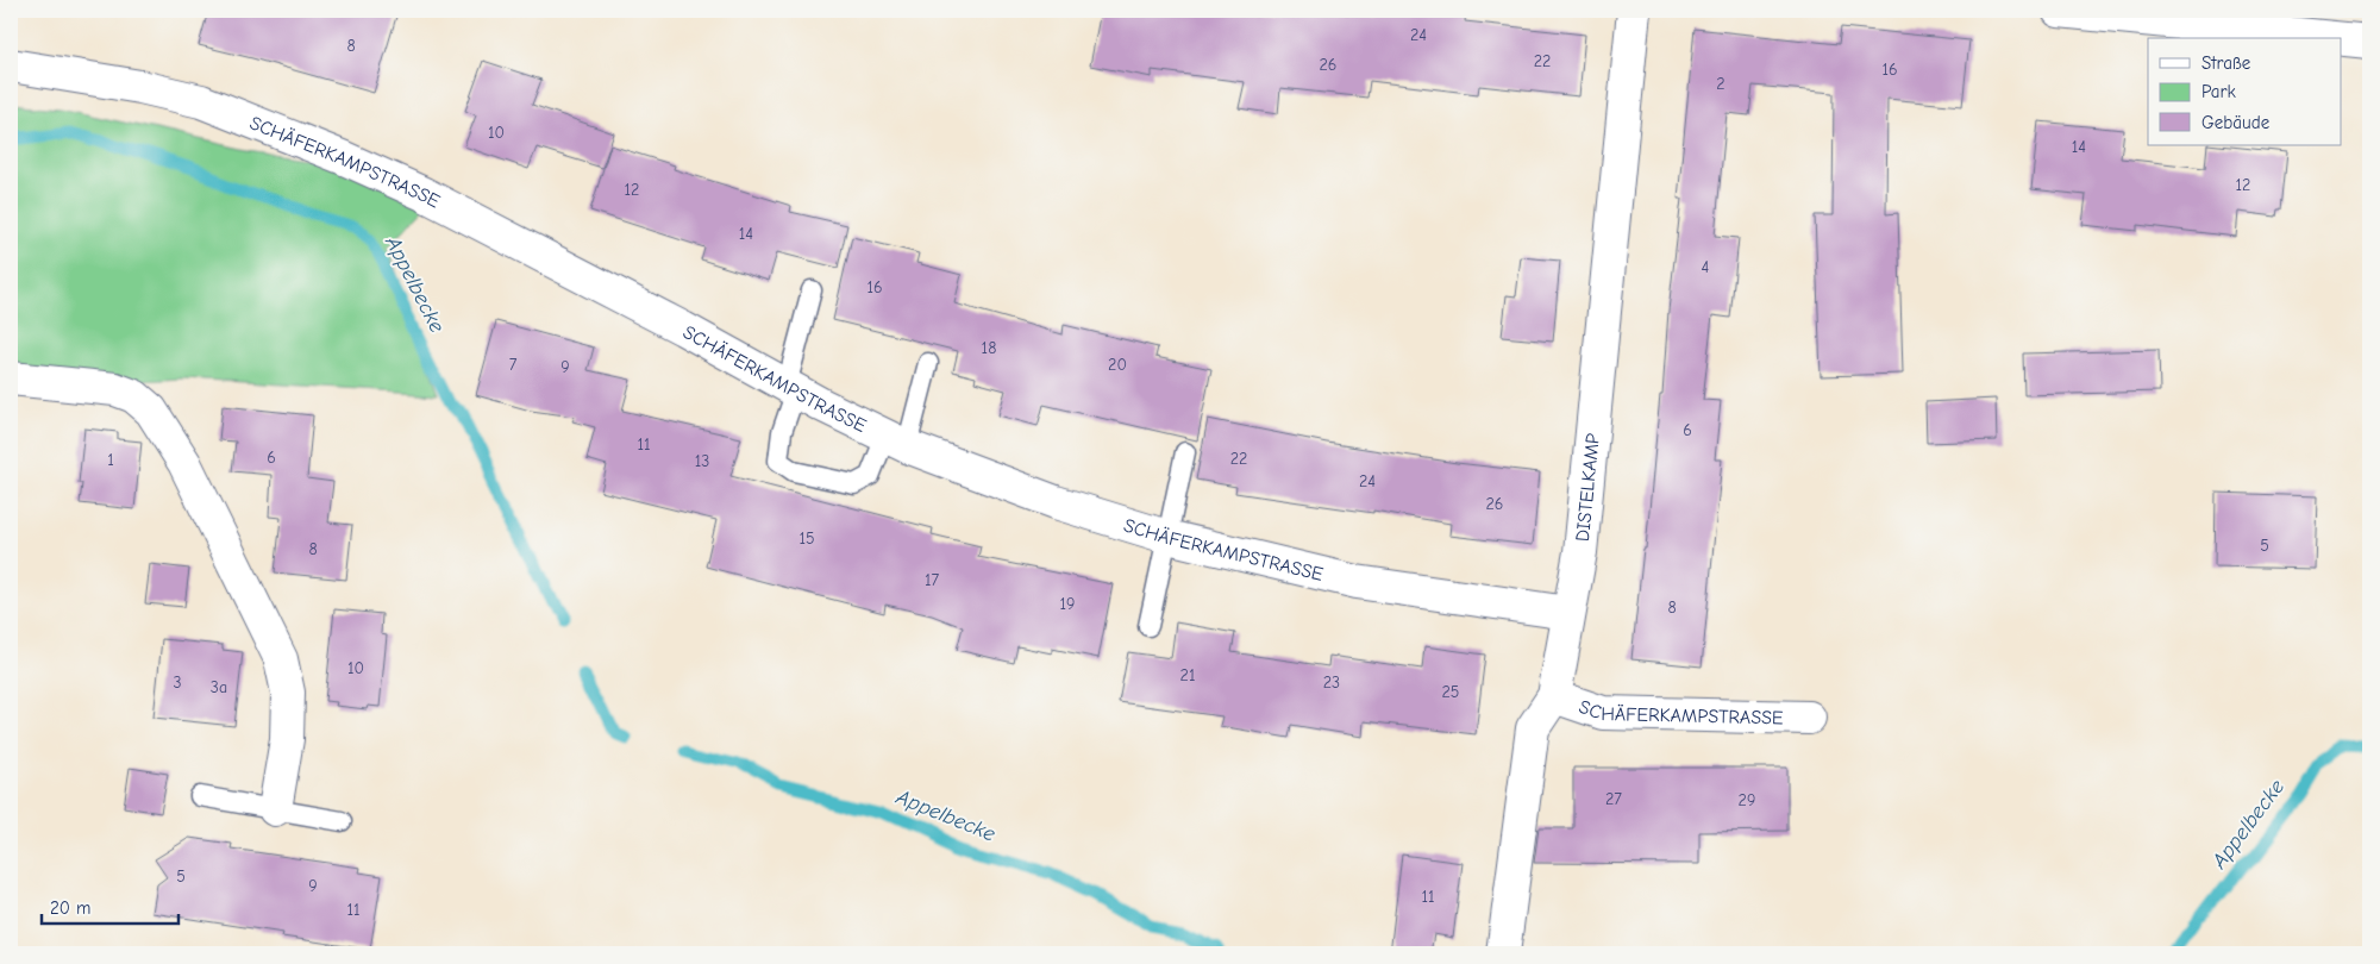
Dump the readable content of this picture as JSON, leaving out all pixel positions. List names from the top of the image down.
{
  "streets": {
    "street": ["SCHÄFERKAMPSTRASSE", "DISTELKAMP"]
  },
  "crossings": [
    ["SCHÄFERKAMPSTRASSE", "DISTELKAMP"]
  ],
  "water": ["Appelbecke"],
  "house_numbers": [
    "24",
    "8",
    "22",
    "26",
    "16",
    "2",
    "10",
    "14",
    "12",
    "12",
    "14",
    "4",
    "16",
    "18",
    "7",
    "20",
    "9",
    "6",
    "11",
    "6",
    "22",
    "1",
    "13",
    "24",
    "26",
    "15",
    "5",
    "8",
    "17",
    "19",
    "8",
    "10",
    "21",
    "3",
    "23",
    "3a",
    "25",
    "27",
    "29",
    "5",
    "9",
    "11",
    "11"
  ],
  "legend": ["Straße", "Park", "Gebäude"],
  "scale_bar": "20 m"
}
